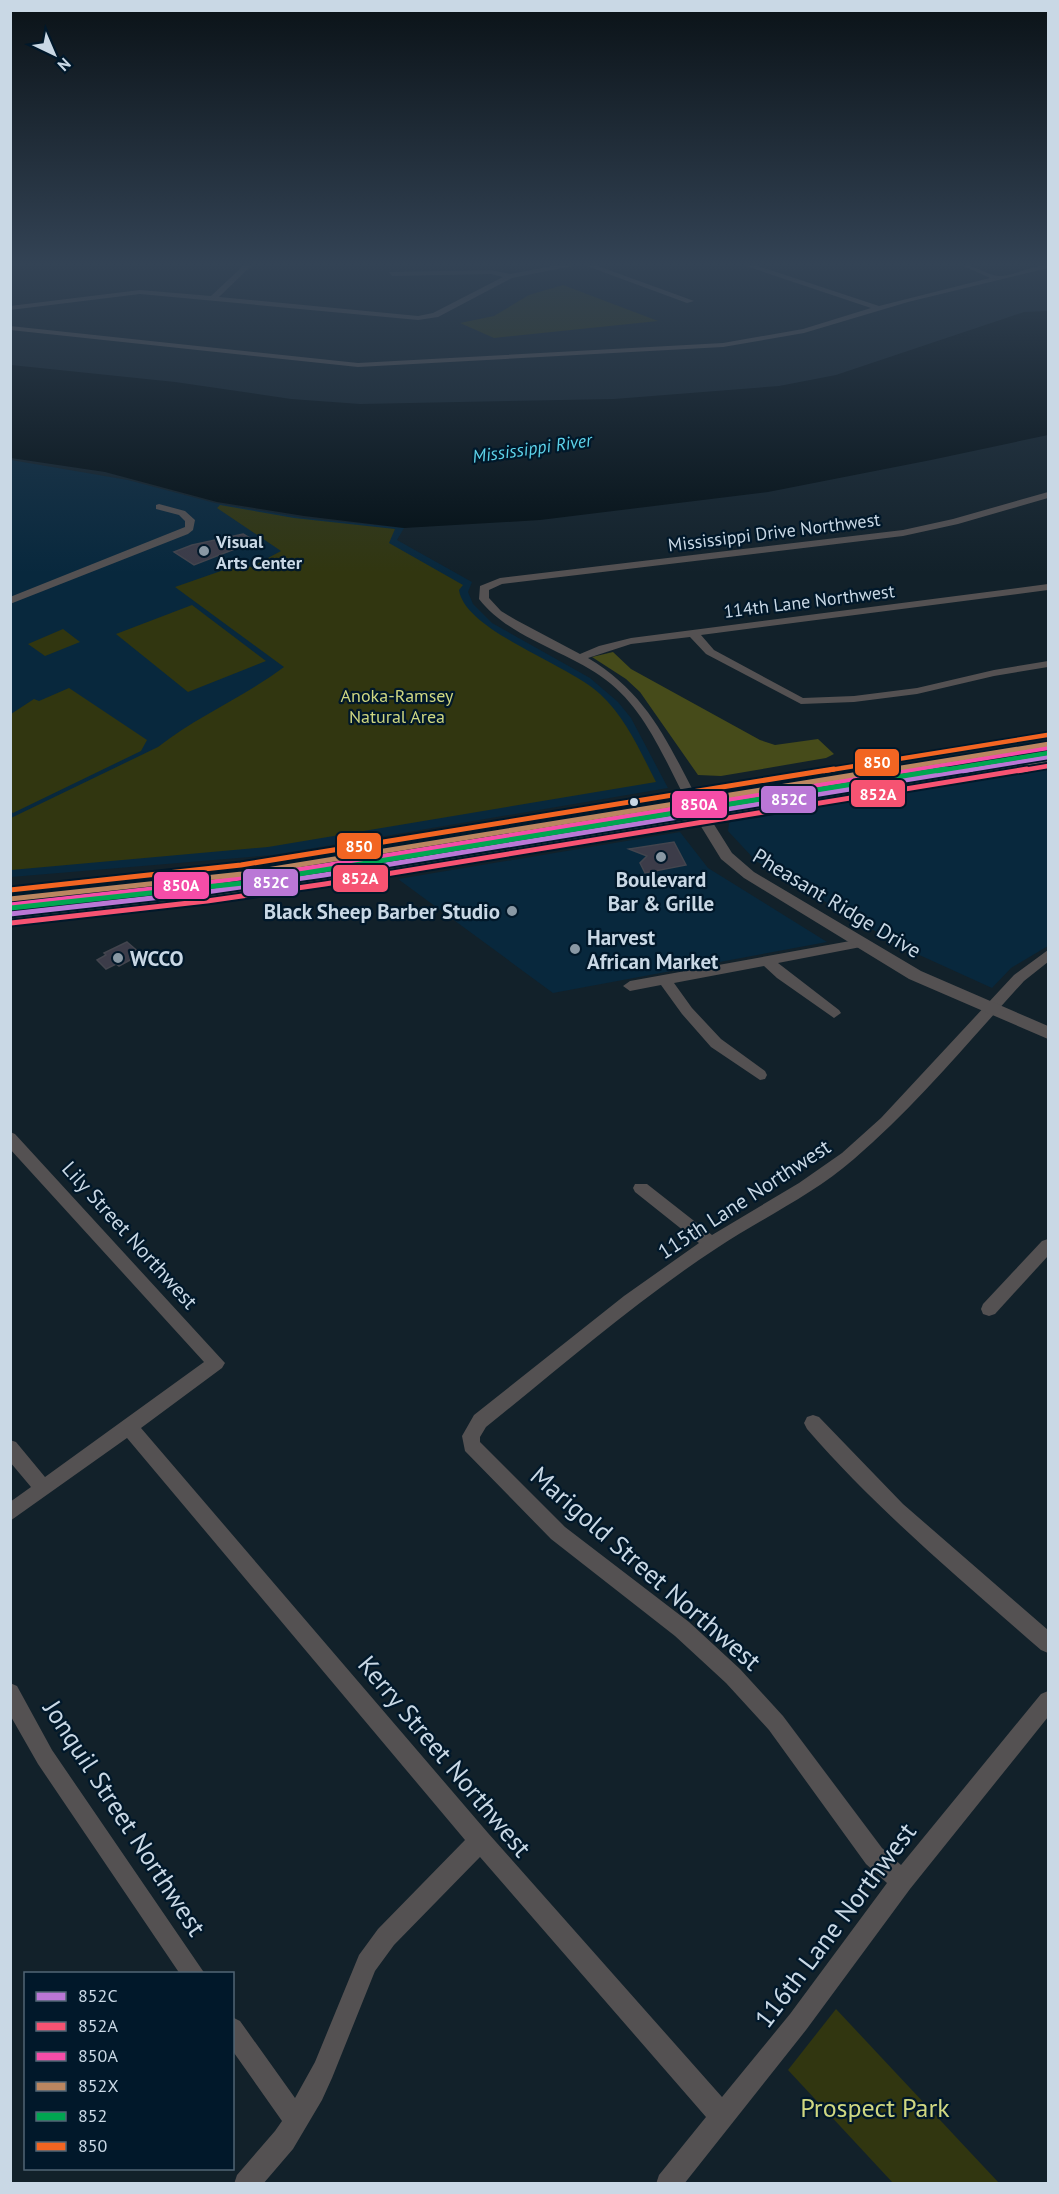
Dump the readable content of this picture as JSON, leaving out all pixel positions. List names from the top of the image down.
{
  "streets": {
    "street": [
      "Mississippi Drive Northwest",
      "114th Lane Northwest",
      "Pheasant Ridge Drive",
      "115th Lane Northwest",
      "Lily Street Northwest",
      "Marigold Street Northwest",
      "Kerry Street Northwest",
      "Jonquil Street Northwest",
      "116th Lane Northwest"
    ]
  },
  "crossings": [
    ["Mississippi Drive Northwest", "Pheasant Ridge Drive"],
    ["114th Lane Northwest", "Pheasant Ridge Drive"],
    ["Pheasant Ridge Drive", "115th Lane Northwest"],
    ["115th Lane Northwest", "Marigold Street Northwest"],
    ["Lily Street Northwest", "Kerry Street Northwest"],
    ["Marigold Street Northwest", "116th Lane Northwest"],
    ["Kerry Street Northwest", "116th Lane Northwest"]
  ],
  "water": ["Mississippi River"],
  "parks": ["Anoka-Ramsey Natural Area", "Prospect Park"],
  "places": [
    "Visual Arts Center",
    "Boulevard Bar & Grille",
    "Black Sheep Barber Studio",
    "Harvest African Market",
    "WCCO"
  ],
  "lines": [
    "transit line 850",
    "transit line 852X",
    "transit line 850A",
    "transit line 852",
    "transit line 852C",
    "transit line 852A"
  ],
  "legend": [
    "852C",
    "852A",
    "850A",
    "852X",
    "852",
    "850"
  ],
  "north": "bottom right"
}
